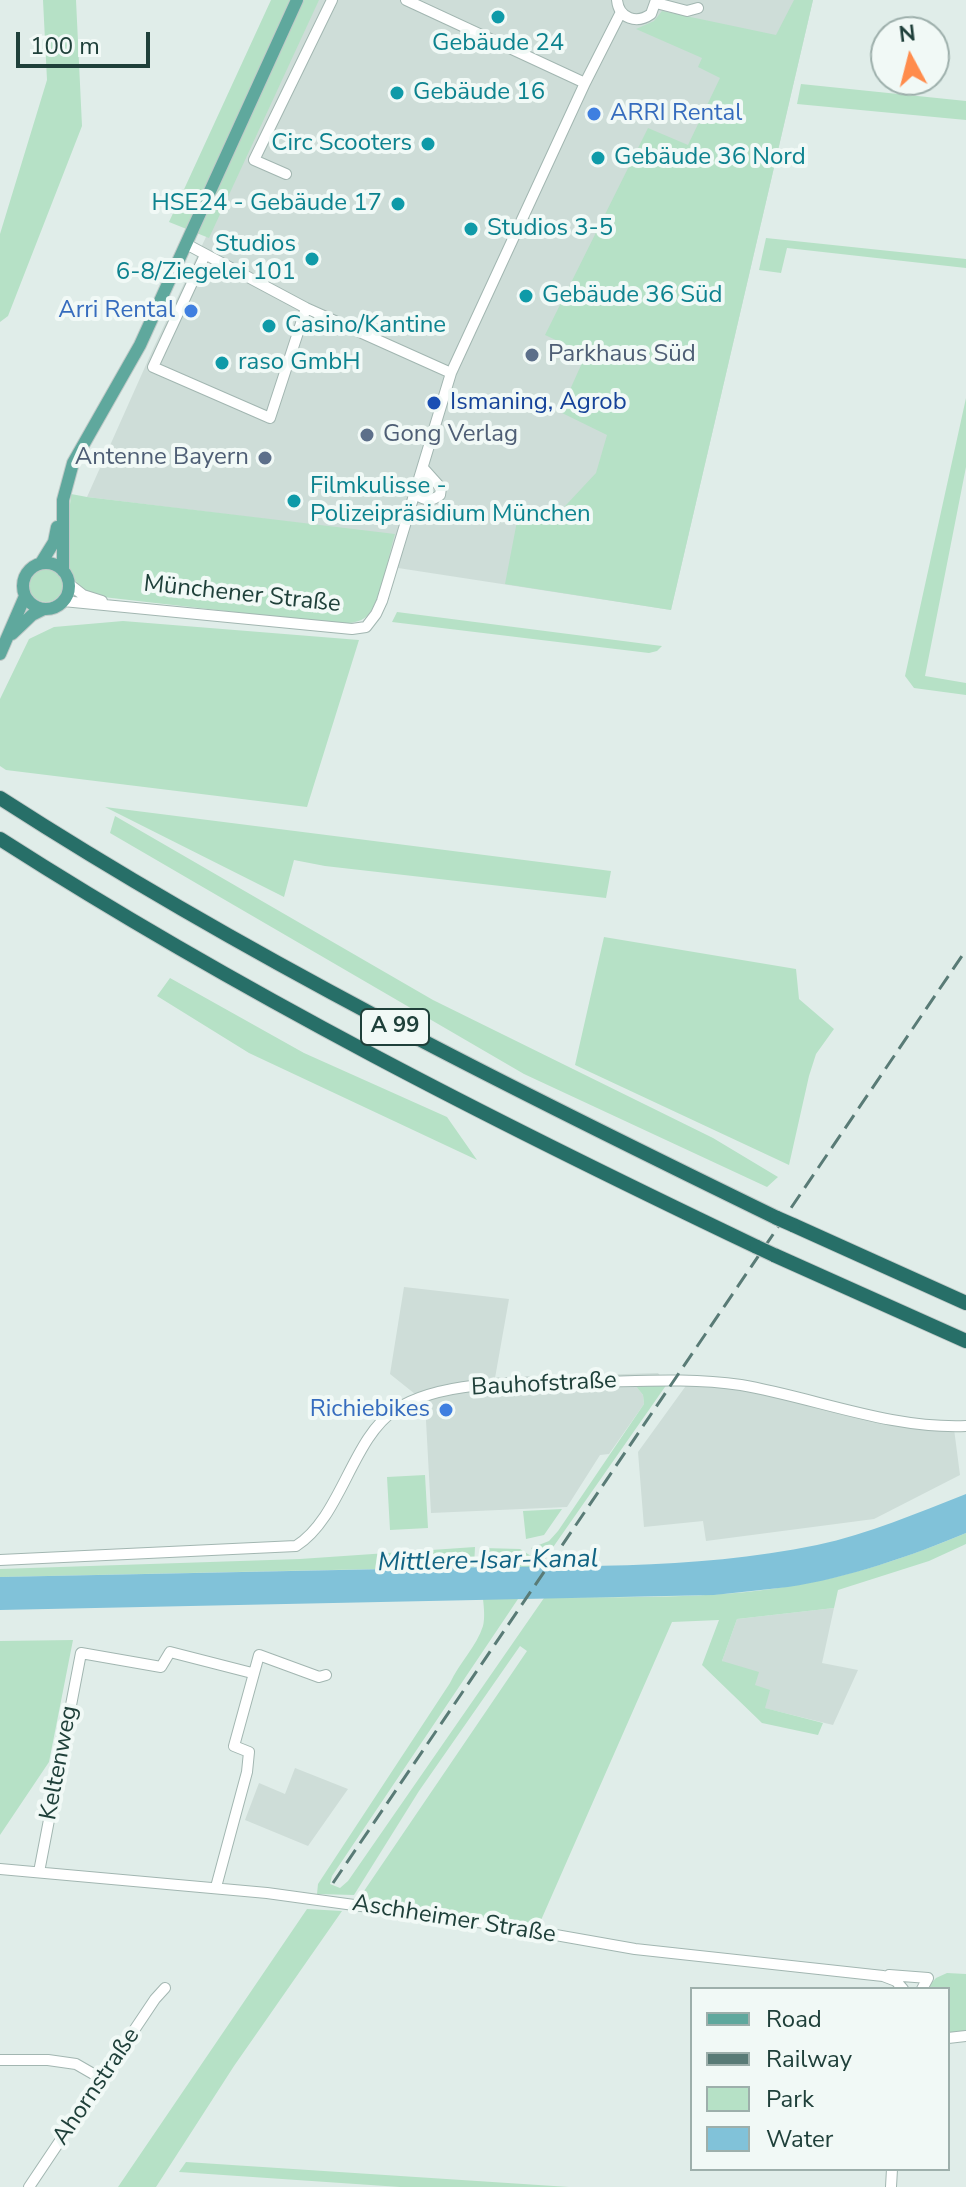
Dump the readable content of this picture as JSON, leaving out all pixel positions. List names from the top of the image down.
{
  "streets": {
    "highway": ["A 99"],
    "street": [
      "Münchener Straße",
      "Bauhofstraße",
      "Keltenweg",
      "Aschheimer Straße",
      "Ahornstraße"
    ]
  },
  "crossings": [
    ["Keltenweg", "Aschheimer Straße"]
  ],
  "water": ["Mittlere-Isar-Kanal"],
  "places": [
    "Gebäude 24",
    "Gebäude 16",
    "ARRI Rental",
    "Circ Scooters",
    "Gebäude 36 Nord",
    "HSE24 - Gebäude 17",
    "Studios 3-5",
    "Studios 6-8/Ziegelei 101",
    "Gebäude 36 Süd",
    "Arri Rental",
    "Casino/Kantine",
    "Parkhaus Süd",
    "raso GmbH",
    "Ismaning, Agrob",
    "Gong Verlag",
    "Antenne Bayern",
    "Filmkulisse - Polizeipräsidium München",
    "Richiebikes"
  ],
  "legend": [
    "Road",
    "Railway",
    "Park",
    "Water"
  ],
  "scale_bar": "100 m",
  "north": "top"
}
